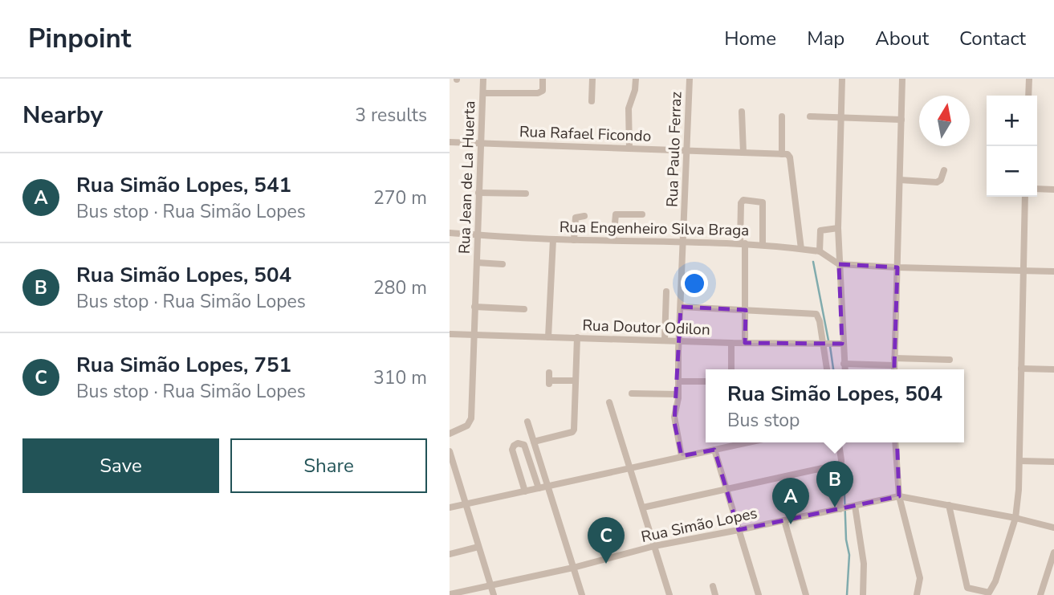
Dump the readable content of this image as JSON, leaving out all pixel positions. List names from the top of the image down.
{
  "streets": {
    "street": [
      "Rua Rafael Ficondo",
      "Rua Paulo Ferraz",
      "Rua Jean de La Huerta",
      "Rua Engenheiro Silva Braga",
      "Rua Doutor Odilon",
      "Rua Simão Lopes"
    ]
  },
  "crossings": [
    ["Rua Rafael Ficondo", "Rua Paulo Ferraz"],
    ["Rua Rafael Ficondo", "Rua Jean de La Huerta"],
    ["Rua Paulo Ferraz", "Rua Engenheiro Silva Braga"],
    ["Rua Paulo Ferraz", "Rua Doutor Odilon"],
    ["Rua Jean de La Huerta", "Rua Engenheiro Silva Braga"],
    ["Rua Jean de La Huerta", "Rua Doutor Odilon"]
  ],
  "north": "top",
  "page": {
    "header": "Pinpoint",
    "nav": [
      "Home",
      "Map",
      "About",
      "Contact"
    ],
    "heading": ["Nearby", "3 results"],
    "map_buttons": ["+", "−"],
    "list": [
      {
        "mark": "A",
        "name": "Rua Simão Lopes, 541",
        "note": "Bus stop · Rua Simão Lopes",
        "value": "270 m"
      },
      {
        "mark": "B",
        "name": "Rua Simão Lopes, 504",
        "note": "Bus stop · Rua Simão Lopes",
        "value": "280 m"
      },
      {
        "mark": "C",
        "name": "Rua Simão Lopes, 751",
        "note": "Bus stop · Rua Simão Lopes",
        "value": "310 m"
      }
    ],
    "popup": ["Rua Simão Lopes, 504", "Bus stop"],
    "buttons": ["Save", "Share"],
    "pins": ["B", "A", "C"]
  }
}
